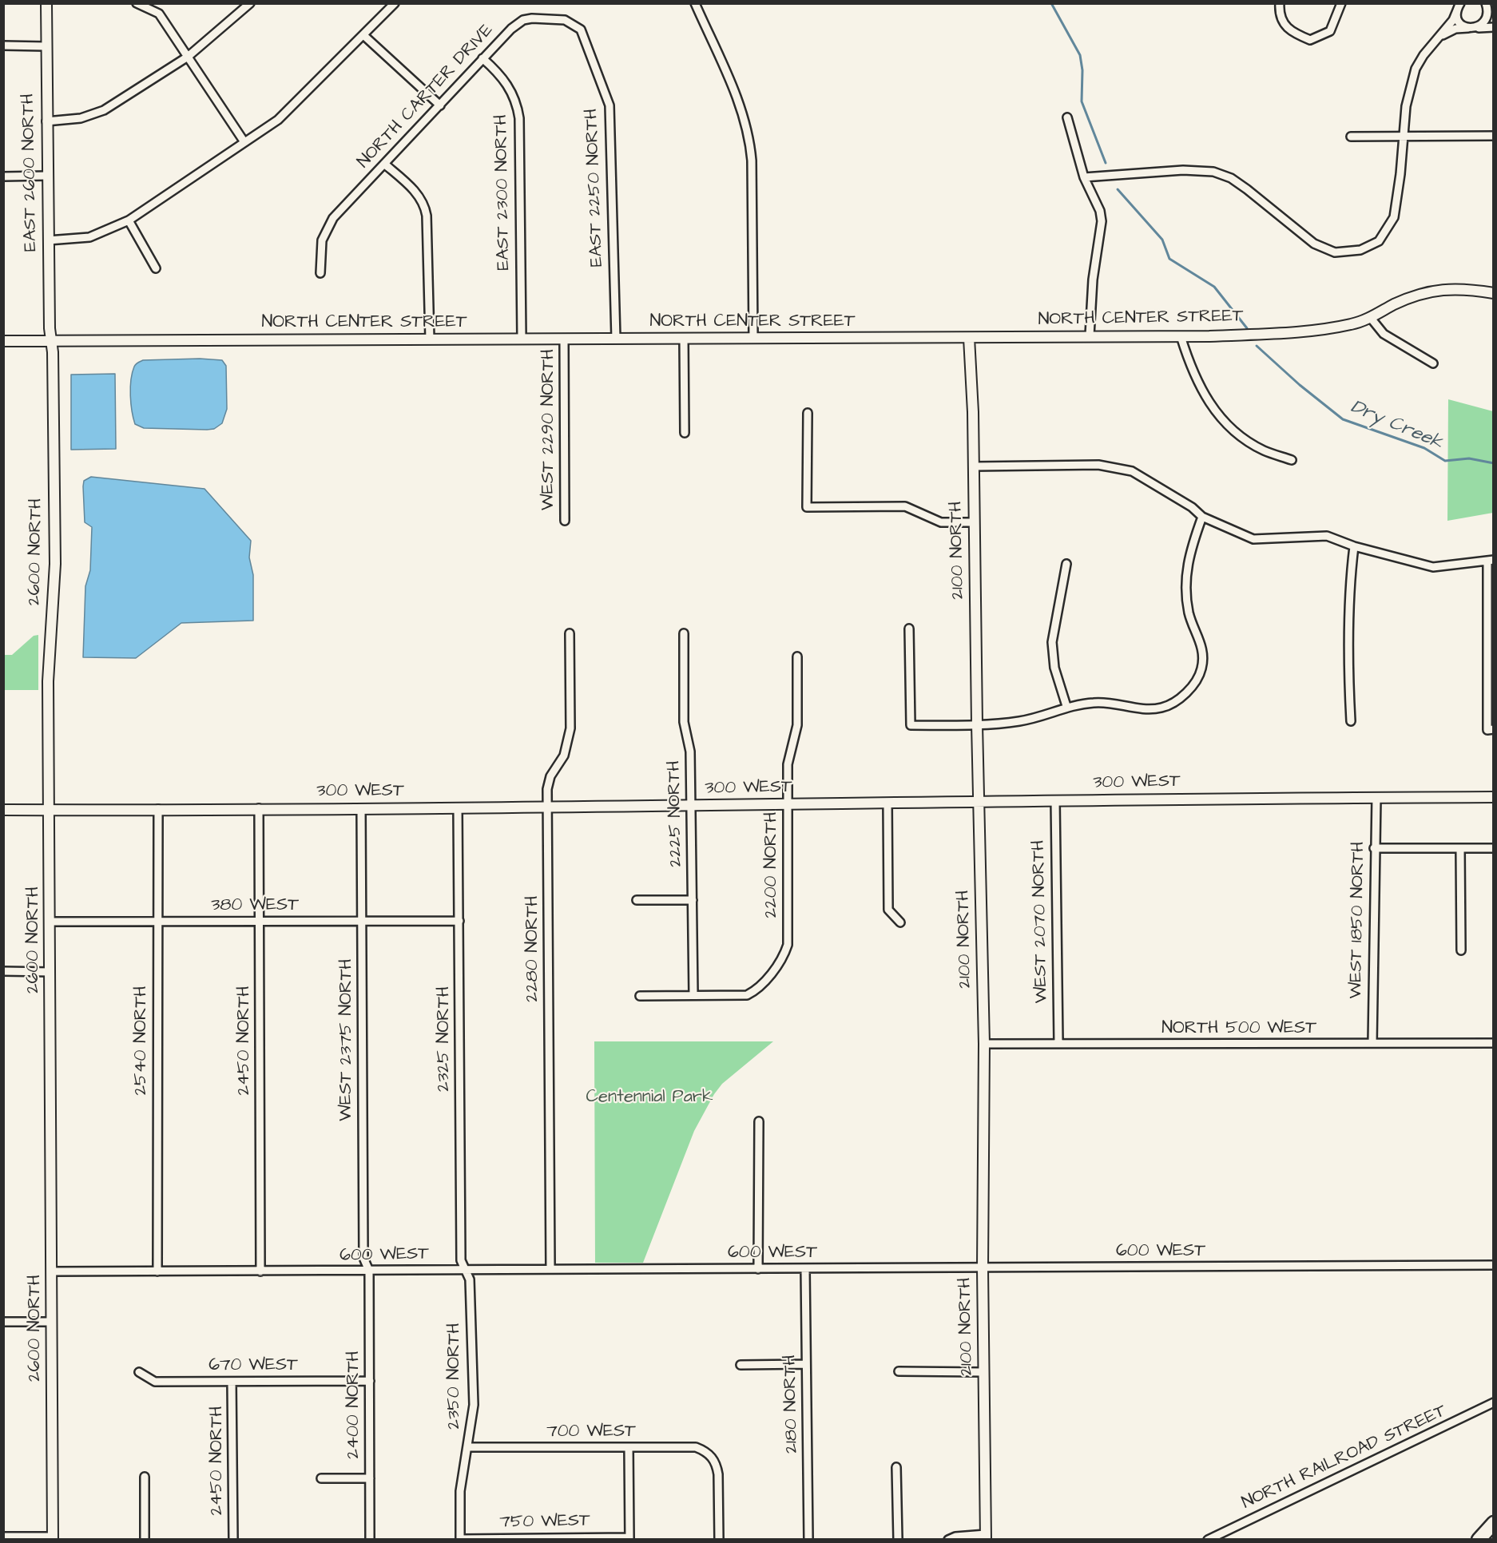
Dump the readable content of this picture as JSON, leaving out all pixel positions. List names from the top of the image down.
{
  "streets": {
    "street": [
      "NORTH CARTER DRIVE",
      "EAST 2600 NORTH",
      "EAST 2250 NORTH",
      "EAST 2300 NORTH",
      "NORTH CENTER STREET",
      "WEST 2290 NORTH",
      "2100 NORTH",
      "2600 NORTH",
      "300 WEST",
      "2225 NORTH",
      "2200 NORTH",
      "380 WEST",
      "WEST 1850 NORTH",
      "WEST 2070 NORTH",
      "2280 NORTH",
      "NORTH 500 WEST",
      "2325 NORTH",
      "WEST 2375 NORTH",
      "2540 NORTH",
      "2450 NORTH",
      "600 WEST",
      "670 WEST",
      "2350 NORTH",
      "2180 NORTH",
      "2400 NORTH",
      "700 WEST",
      "NORTH RAILROAD STREET",
      "750 WEST"
    ]
  },
  "crossings": [
    ["NORTH CARTER DRIVE", "EAST 2250 NORTH"],
    ["NORTH CARTER DRIVE", "EAST 2300 NORTH"],
    ["EAST 2600 NORTH", "NORTH CENTER STREET"],
    ["EAST 2600 NORTH", "2600 NORTH"],
    ["EAST 2250 NORTH", "NORTH CENTER STREET"],
    ["EAST 2300 NORTH", "NORTH CENTER STREET"],
    ["NORTH CENTER STREET", "WEST 2290 NORTH"],
    ["NORTH CENTER STREET", "2100 NORTH"],
    ["NORTH CENTER STREET", "2600 NORTH"],
    ["2100 NORTH", "300 WEST"],
    ["2100 NORTH", "NORTH 500 WEST"],
    ["2100 NORTH", "600 WEST"],
    ["2600 NORTH", "300 WEST"],
    ["2600 NORTH", "380 WEST"],
    ["2600 NORTH", "600 WEST"],
    ["300 WEST", "2225 NORTH"],
    ["300 WEST", "2200 NORTH"],
    ["300 WEST", "WEST 1850 NORTH"],
    ["300 WEST", "WEST 2070 NORTH"],
    ["300 WEST", "2280 NORTH"],
    ["300 WEST", "2325 NORTH"],
    ["300 WEST", "WEST 2375 NORTH"],
    ["300 WEST", "2540 NORTH"],
    ["300 WEST", "2450 NORTH"],
    ["2225 NORTH", "2200 NORTH"],
    ["380 WEST", "2325 NORTH"],
    ["380 WEST", "WEST 2375 NORTH"],
    ["380 WEST", "2540 NORTH"],
    ["380 WEST", "2450 NORTH"],
    ["WEST 1850 NORTH", "NORTH 500 WEST"],
    ["WEST 2070 NORTH", "NORTH 500 WEST"],
    ["2280 NORTH", "600 WEST"],
    ["2325 NORTH", "600 WEST"],
    ["2325 NORTH", "2350 NORTH"],
    ["WEST 2375 NORTH", "600 WEST"],
    ["WEST 2375 NORTH", "2400 NORTH"],
    ["2540 NORTH", "600 WEST"],
    ["2450 NORTH", "600 WEST"],
    ["2450 NORTH", "670 WEST"],
    ["600 WEST", "2350 NORTH"],
    ["600 WEST", "2180 NORTH"],
    ["600 WEST", "2400 NORTH"],
    ["670 WEST", "2400 NORTH"],
    ["2350 NORTH", "700 WEST"],
    ["2350 NORTH", "750 WEST"]
  ],
  "water": ["Dry Creek"],
  "parks": ["Centennial Park"]
}
